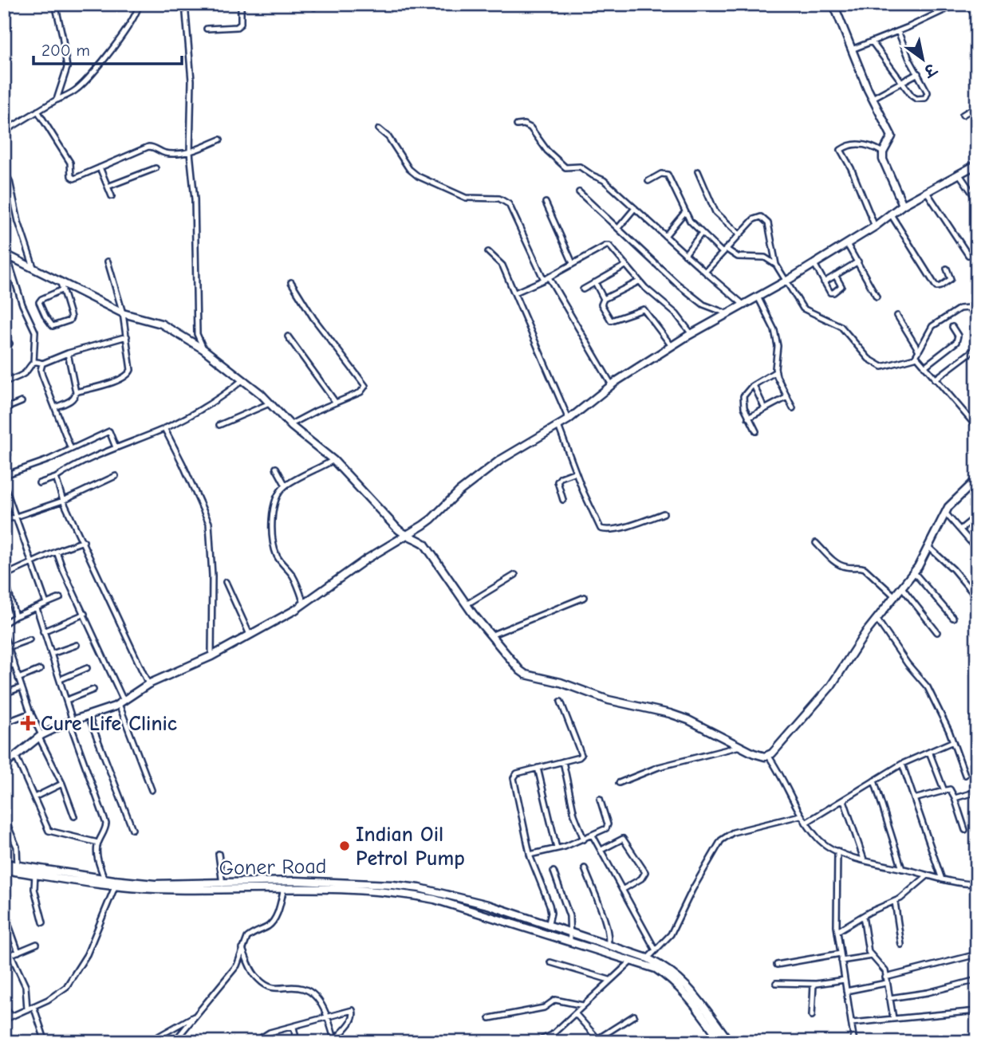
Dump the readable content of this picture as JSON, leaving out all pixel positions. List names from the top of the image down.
{
  "streets": {
    "street": ["Goner Road"]
  },
  "places": {
    "health": ["Cure Life Clinic"],
    "other": ["Indian Oil Petrol Pump"]
  },
  "scale_bar": "200 m",
  "north": "bottom right"
}
